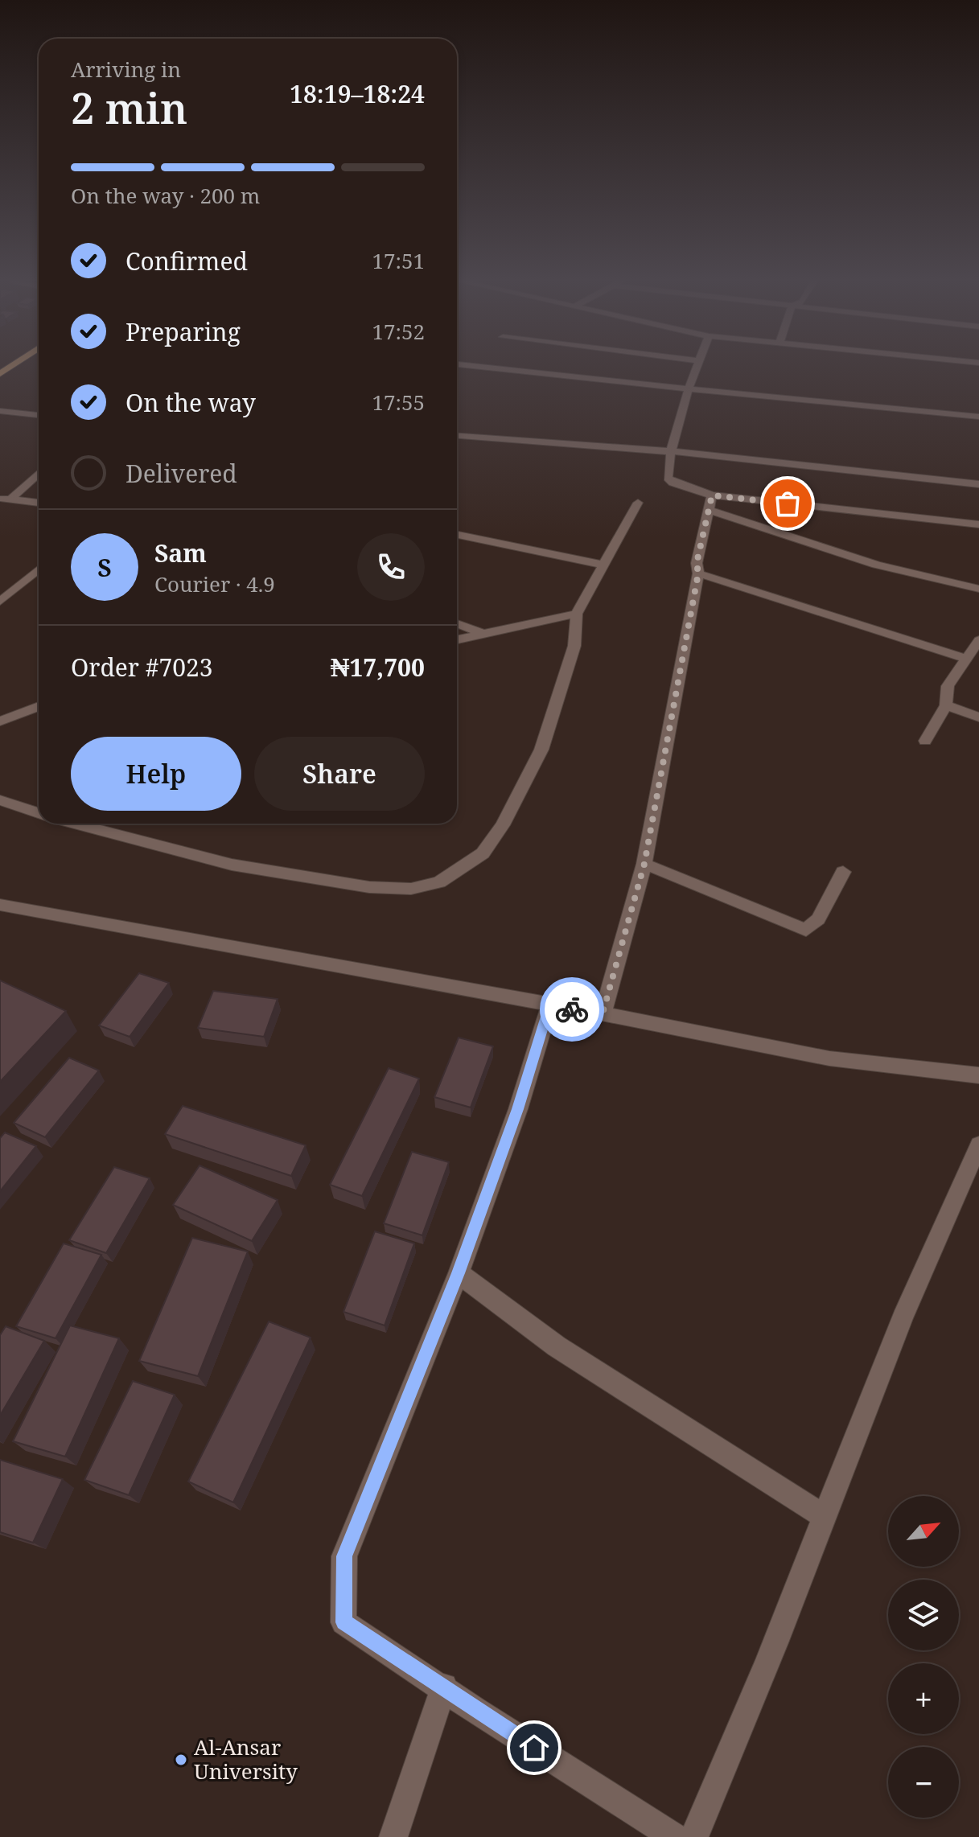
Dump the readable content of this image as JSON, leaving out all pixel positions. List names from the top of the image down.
{
  "places": ["Al-Ansar University"],
  "north": "top right",
  "page": {
    "heading": ["2 min", "Arriving in", "18:19–18:24"],
    "panel": [
      "Sam",
      "Courier · 4.9",
      "Order #7023",
      "₦17,700"
    ],
    "bar": "On the way · 200 m",
    "list": [
      ["Confirmed", "17:51"],
      ["Preparing", "17:52"],
      ["On the way", "17:55"],
      "Delivered"
    ],
    "round": "S",
    "buttons": ["Help", "Share"],
    "map_buttons": ["+", "−"]
  }
}
